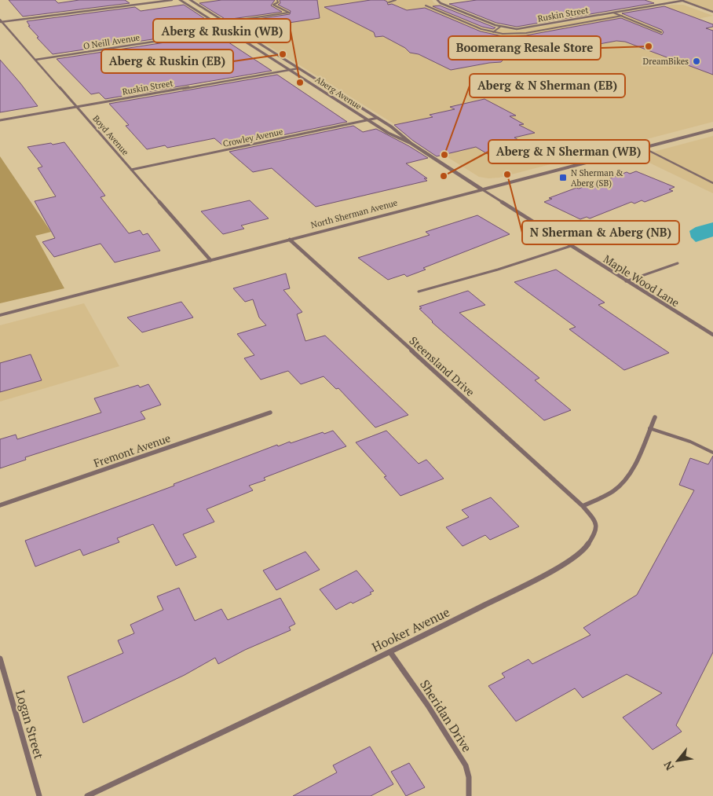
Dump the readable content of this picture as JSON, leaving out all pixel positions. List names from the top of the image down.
{
  "streets": {
    "street": [
      "Ruskin Street",
      "O Neill Avenue",
      "Aberg Avenue",
      "Boyd Avenue",
      "Crowley Avenue",
      "North Sherman Avenue",
      "Maple Wood Lane",
      "Steensland Drive",
      "Fremont Avenue",
      "Hooker Avenue",
      "Sheridan Drive",
      "Logan Street"
    ]
  },
  "crossings": [
    ["Ruskin Street", "Aberg Avenue"],
    ["Ruskin Street", "Boyd Avenue"],
    ["O Neill Avenue", "Aberg Avenue"],
    ["O Neill Avenue", "Boyd Avenue"],
    ["Aberg Avenue", "Crowley Avenue"],
    ["Aberg Avenue", "North Sherman Avenue"],
    ["Aberg Avenue", "Maple Wood Lane"],
    ["Boyd Avenue", "Crowley Avenue"],
    ["Boyd Avenue", "North Sherman Avenue"],
    ["North Sherman Avenue", "Maple Wood Lane"],
    ["North Sherman Avenue", "Steensland Drive"],
    ["Steensland Drive", "Hooker Avenue"],
    ["Hooker Avenue", "Sheridan Drive"]
  ],
  "places": {
    "other": [
      "Boomerang Resale Store",
      "Aberg & Ruskin (EB)",
      "DreamBikes",
      "Aberg & Ruskin (WB)",
      "Aberg & N Sherman (EB)",
      "N Sherman & Aberg (NB)",
      "Aberg & N Sherman (WB)"
    ],
    "transit": ["N Sherman & Aberg (SB)"]
  },
  "north": "bottom left"
}
